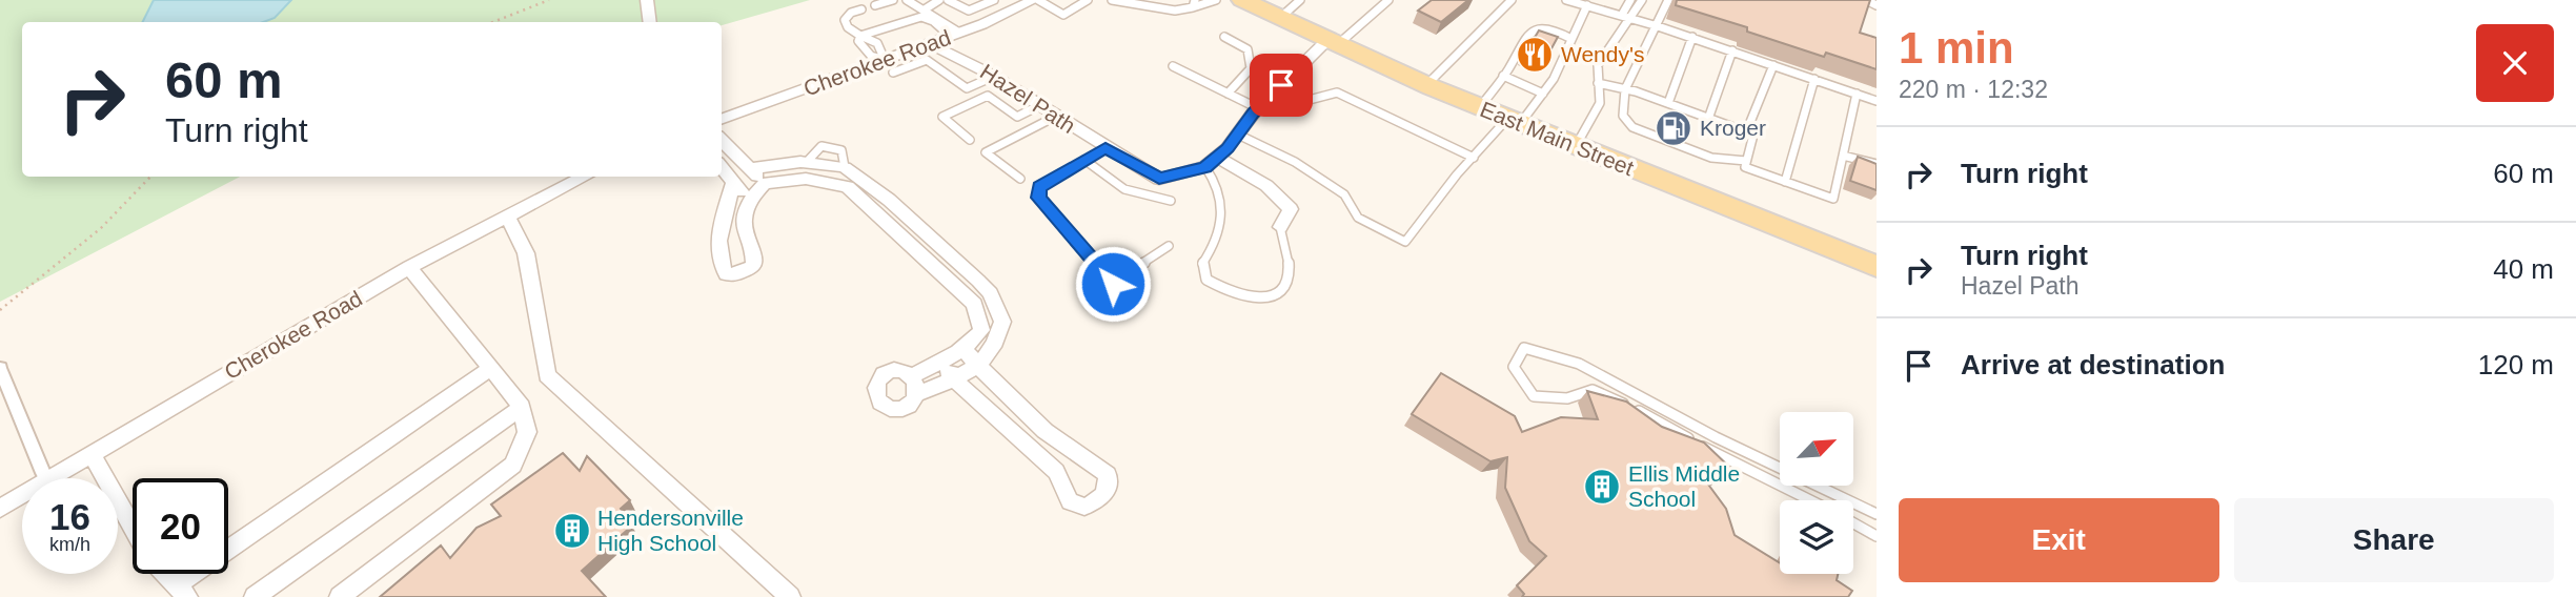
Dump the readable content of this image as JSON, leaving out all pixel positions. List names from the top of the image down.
{
  "streets": {
    "main road": ["East Main Street"],
    "street": ["Cherokee Road", "Hazel Path"]
  },
  "crossings": [
    ["Cherokee Road", "Hazel Path"]
  ],
  "places": {
    "restaurant": ["Wendy's"],
    "fuel station": ["Kroger"],
    "building": ["Ellis Middle School", "Hendersonville High School"]
  },
  "north": "top right",
  "page": {
    "heading": ["1 min", "220 m · 12:32"],
    "turn": ["60 m", "Turn right"],
    "list": [
      {
        "name": "Turn right",
        "value": "60 m"
      },
      {
        "name": "Turn right",
        "note": "Hazel Path",
        "value": "40 m"
      },
      {
        "name": "Arrive at destination",
        "value": "120 m"
      }
    ],
    "speed": "16 km/h",
    "limit": "20",
    "buttons": ["Exit", "Share"]
  }
}
